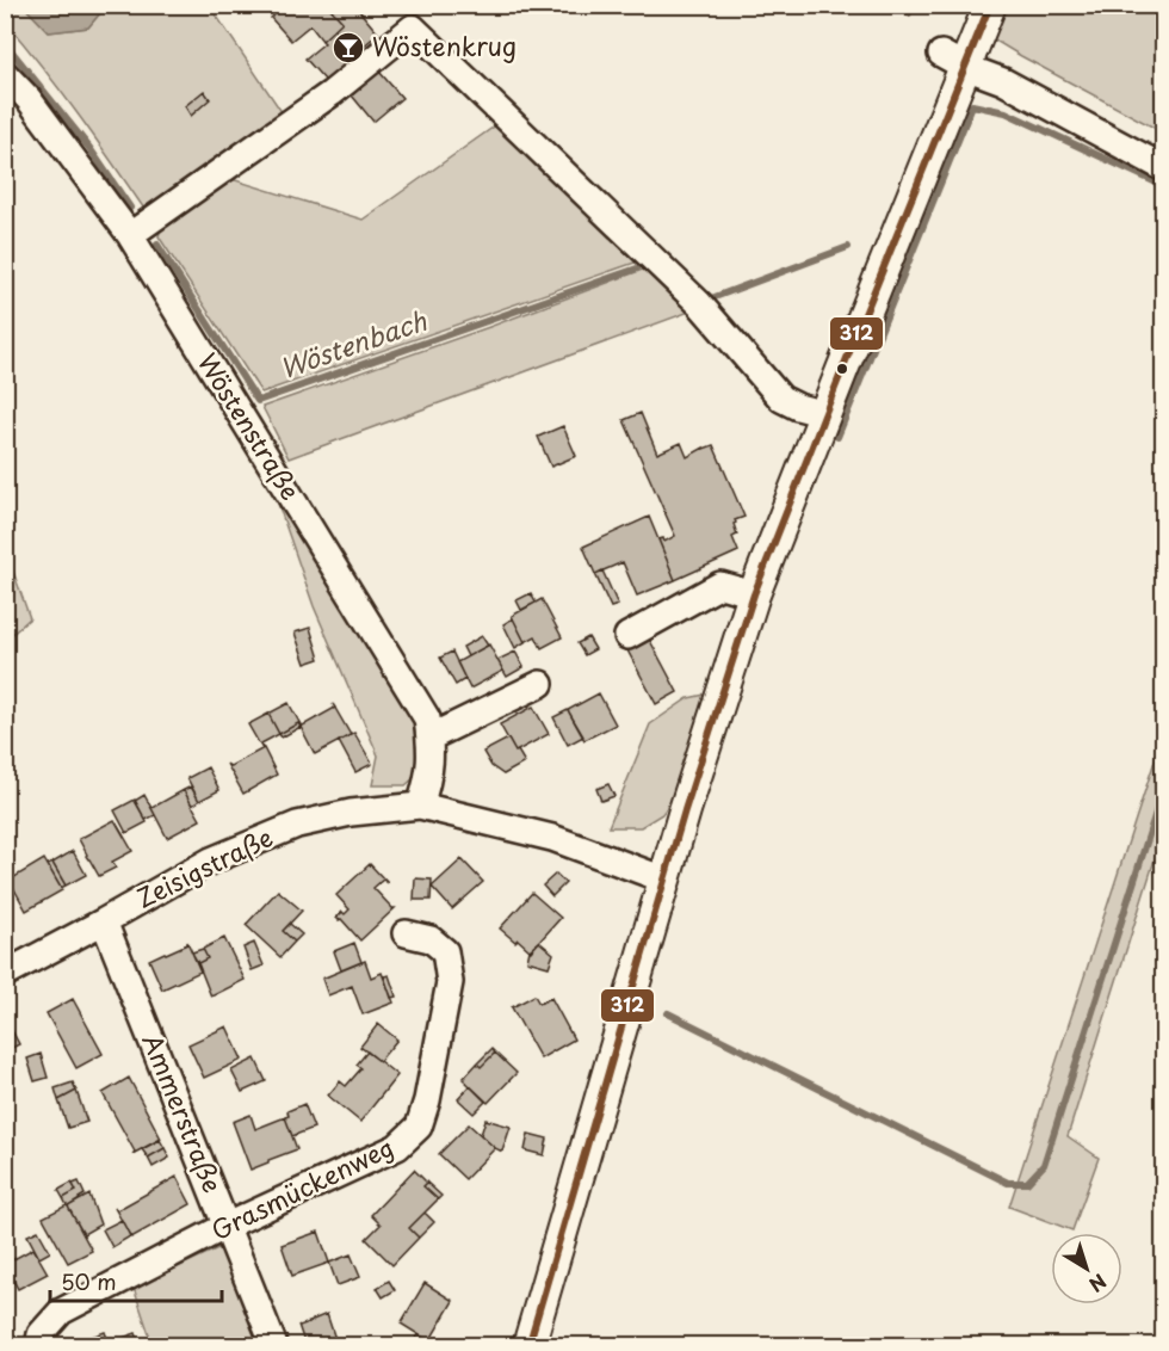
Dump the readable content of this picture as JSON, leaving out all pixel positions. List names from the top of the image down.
{
  "streets": {
    "street": [
      "Wöstenstraße",
      "Zeisigstraße",
      "Ammerstraße",
      "Grasmückenweg"
    ]
  },
  "crossings": [
    ["Wöstenstraße", "Zeisigstraße"],
    ["Zeisigstraße", "Ammerstraße"],
    ["Ammerstraße", "Grasmückenweg"]
  ],
  "water": ["Wöstenbach"],
  "places": {
    "bar": ["Wöstenkrug"]
  },
  "lines": ["transit line 312"],
  "scale_bar": "50 m",
  "north": "bottom right"
}
